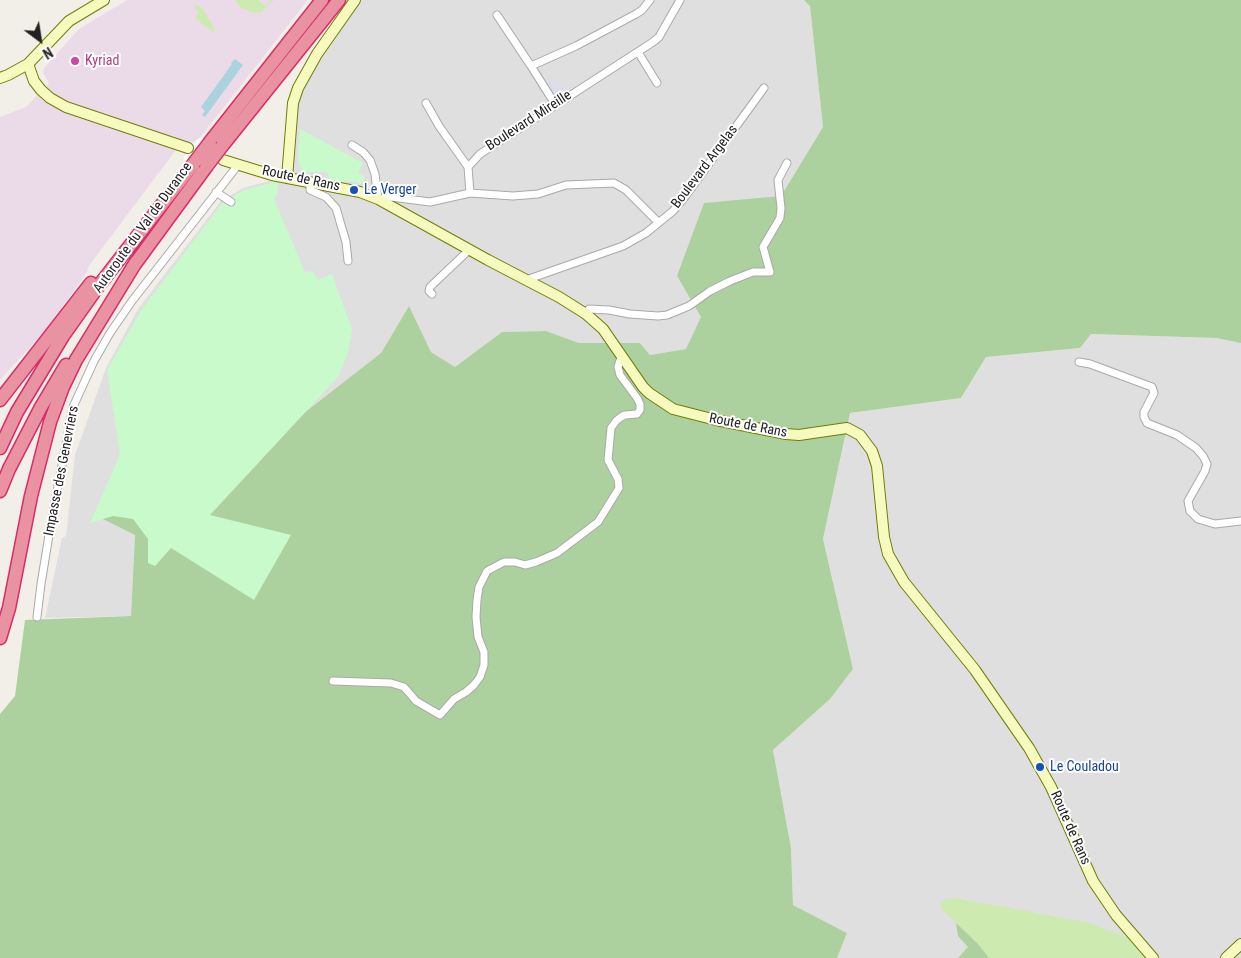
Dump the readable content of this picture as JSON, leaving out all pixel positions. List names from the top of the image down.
{
  "streets": {
    "highway": ["Autoroute du Val de Durance"],
    "street": [
      "Boulevard Mireille",
      "Boulevard Argelas",
      "Route de Rans",
      "Impasse des Genevriers"
    ]
  },
  "crossings": [
    ["Boulevard Argelas", "Route de Rans"],
    ["Route de Rans", "Impasse des Genevriers"]
  ],
  "places": ["Kyriad", "Le Verger", "Le Couladou"],
  "north": "bottom right"
}
